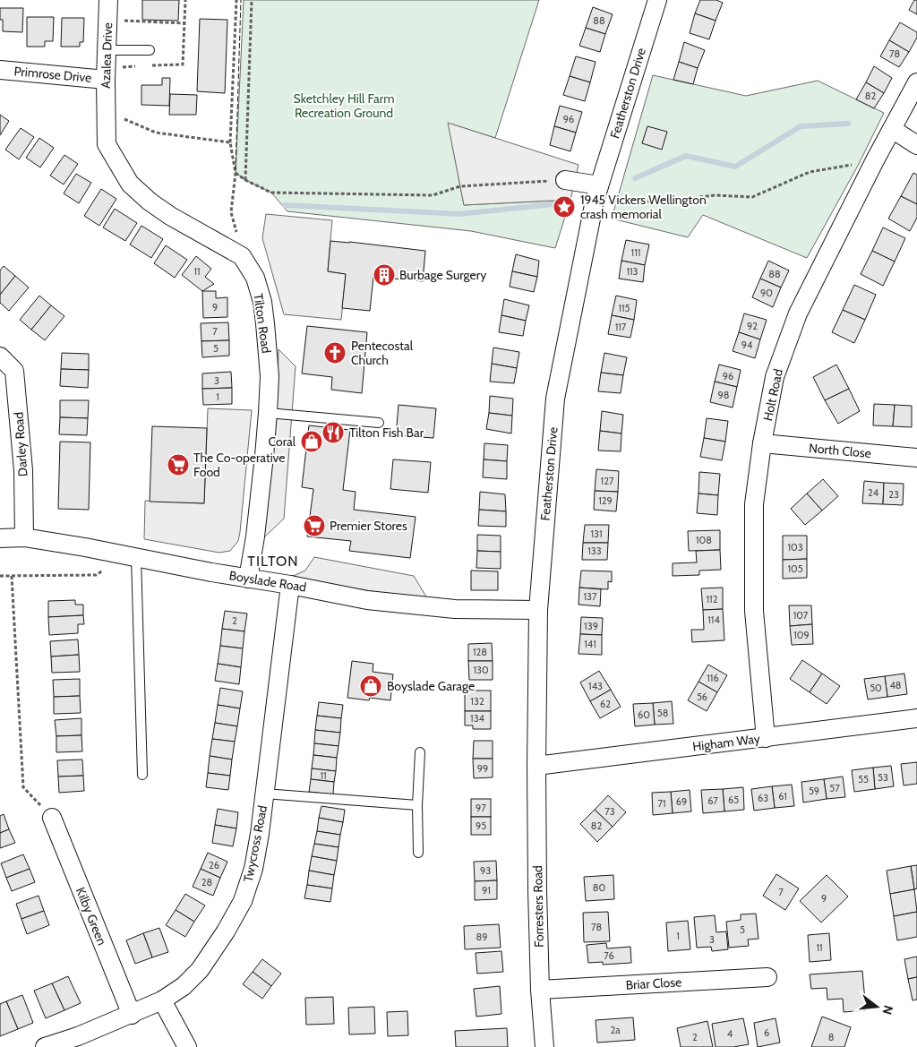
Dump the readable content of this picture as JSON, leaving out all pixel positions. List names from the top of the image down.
{
  "streets": {
    "street": [
      "Azalea Drive",
      "Primrose Drive",
      "Featherston Drive",
      "Tilton Road",
      "Holt Road",
      "Darley Road",
      "North Close",
      "Boyslade Road",
      "Higham Way",
      "Twycross Road",
      "Forresters Road",
      "Kilby Green",
      "Briar Close"
    ]
  },
  "crossings": [
    ["Azalea Drive", "Primrose Drive"],
    ["Featherston Drive", "Boyslade Road"],
    ["Featherston Drive", "Higham Way"],
    ["Featherston Drive", "Forresters Road"],
    ["Tilton Road", "Boyslade Road"],
    ["Holt Road", "North Close"],
    ["Holt Road", "Higham Way"],
    ["Darley Road", "Boyslade Road"],
    ["Boyslade Road", "Twycross Road"],
    ["Higham Way", "Forresters Road"],
    ["Twycross Road", "Kilby Green"],
    ["Forresters Road", "Briar Close"]
  ],
  "districts": ["TILTON"],
  "parks": ["Sketchley Hill Farm Recreation Ground"],
  "places": {
    "place": ["1945 Vickers Wellington crash memorial"],
    "building": ["Burbage Surgery"],
    "church": ["Pentecostal Church"],
    "restaurant": ["Tilton Fish Bar"],
    "shop": ["Coral", "Boyslade Garage"],
    "supermarket": ["The Co-operative Food", "Premier Stores"]
  },
  "house_numbers": [
    "88",
    "78",
    "82",
    "96",
    "111",
    "11",
    "113",
    "88",
    "90",
    "9",
    "115",
    "92",
    "117",
    "7",
    "94",
    "5",
    "96",
    "3",
    "98",
    "1",
    "127",
    "24",
    "23",
    "129",
    "131",
    "108",
    "103",
    "133",
    "105",
    "137",
    "112",
    "107",
    "114",
    "2",
    "139",
    "109",
    "141",
    "128",
    "130",
    "116",
    "48",
    "143",
    "50",
    "56",
    "132",
    "62",
    "58",
    "60",
    "134",
    "99",
    "11",
    "53",
    "55",
    "57",
    "59",
    "61",
    "63",
    "65",
    "67",
    "69",
    "71",
    "97",
    "73",
    "95",
    "82",
    "26",
    "93",
    "28",
    "80",
    "91",
    "7",
    "9",
    "78",
    "5",
    "1",
    "89",
    "3",
    "11",
    "76",
    "2a",
    "6",
    "4",
    "2",
    "8"
  ],
  "north": "right"
}
